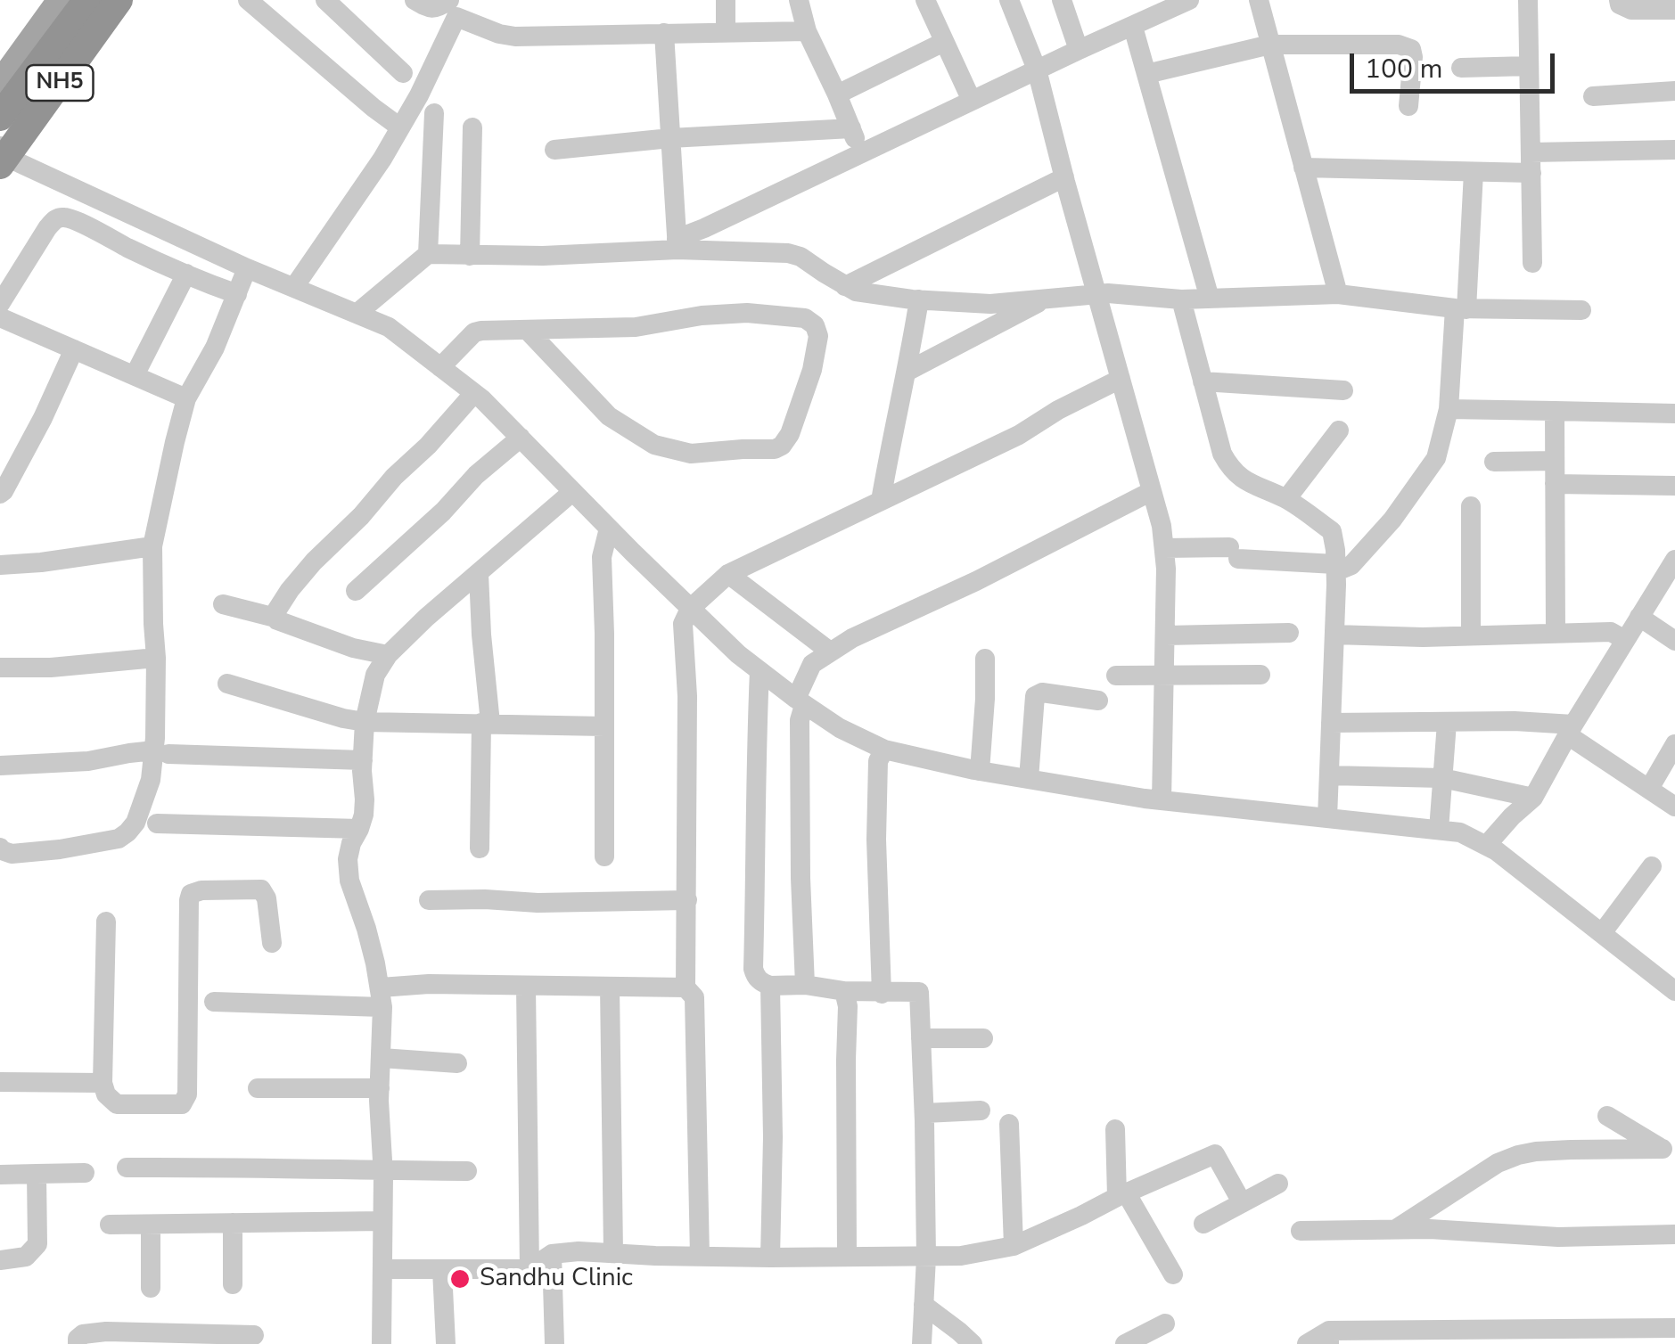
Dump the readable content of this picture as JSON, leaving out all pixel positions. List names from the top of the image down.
{
  "streets": {
    "highway": ["NH5"]
  },
  "places": ["Sandhu Clinic"],
  "scale_bar": "100 m"
}
